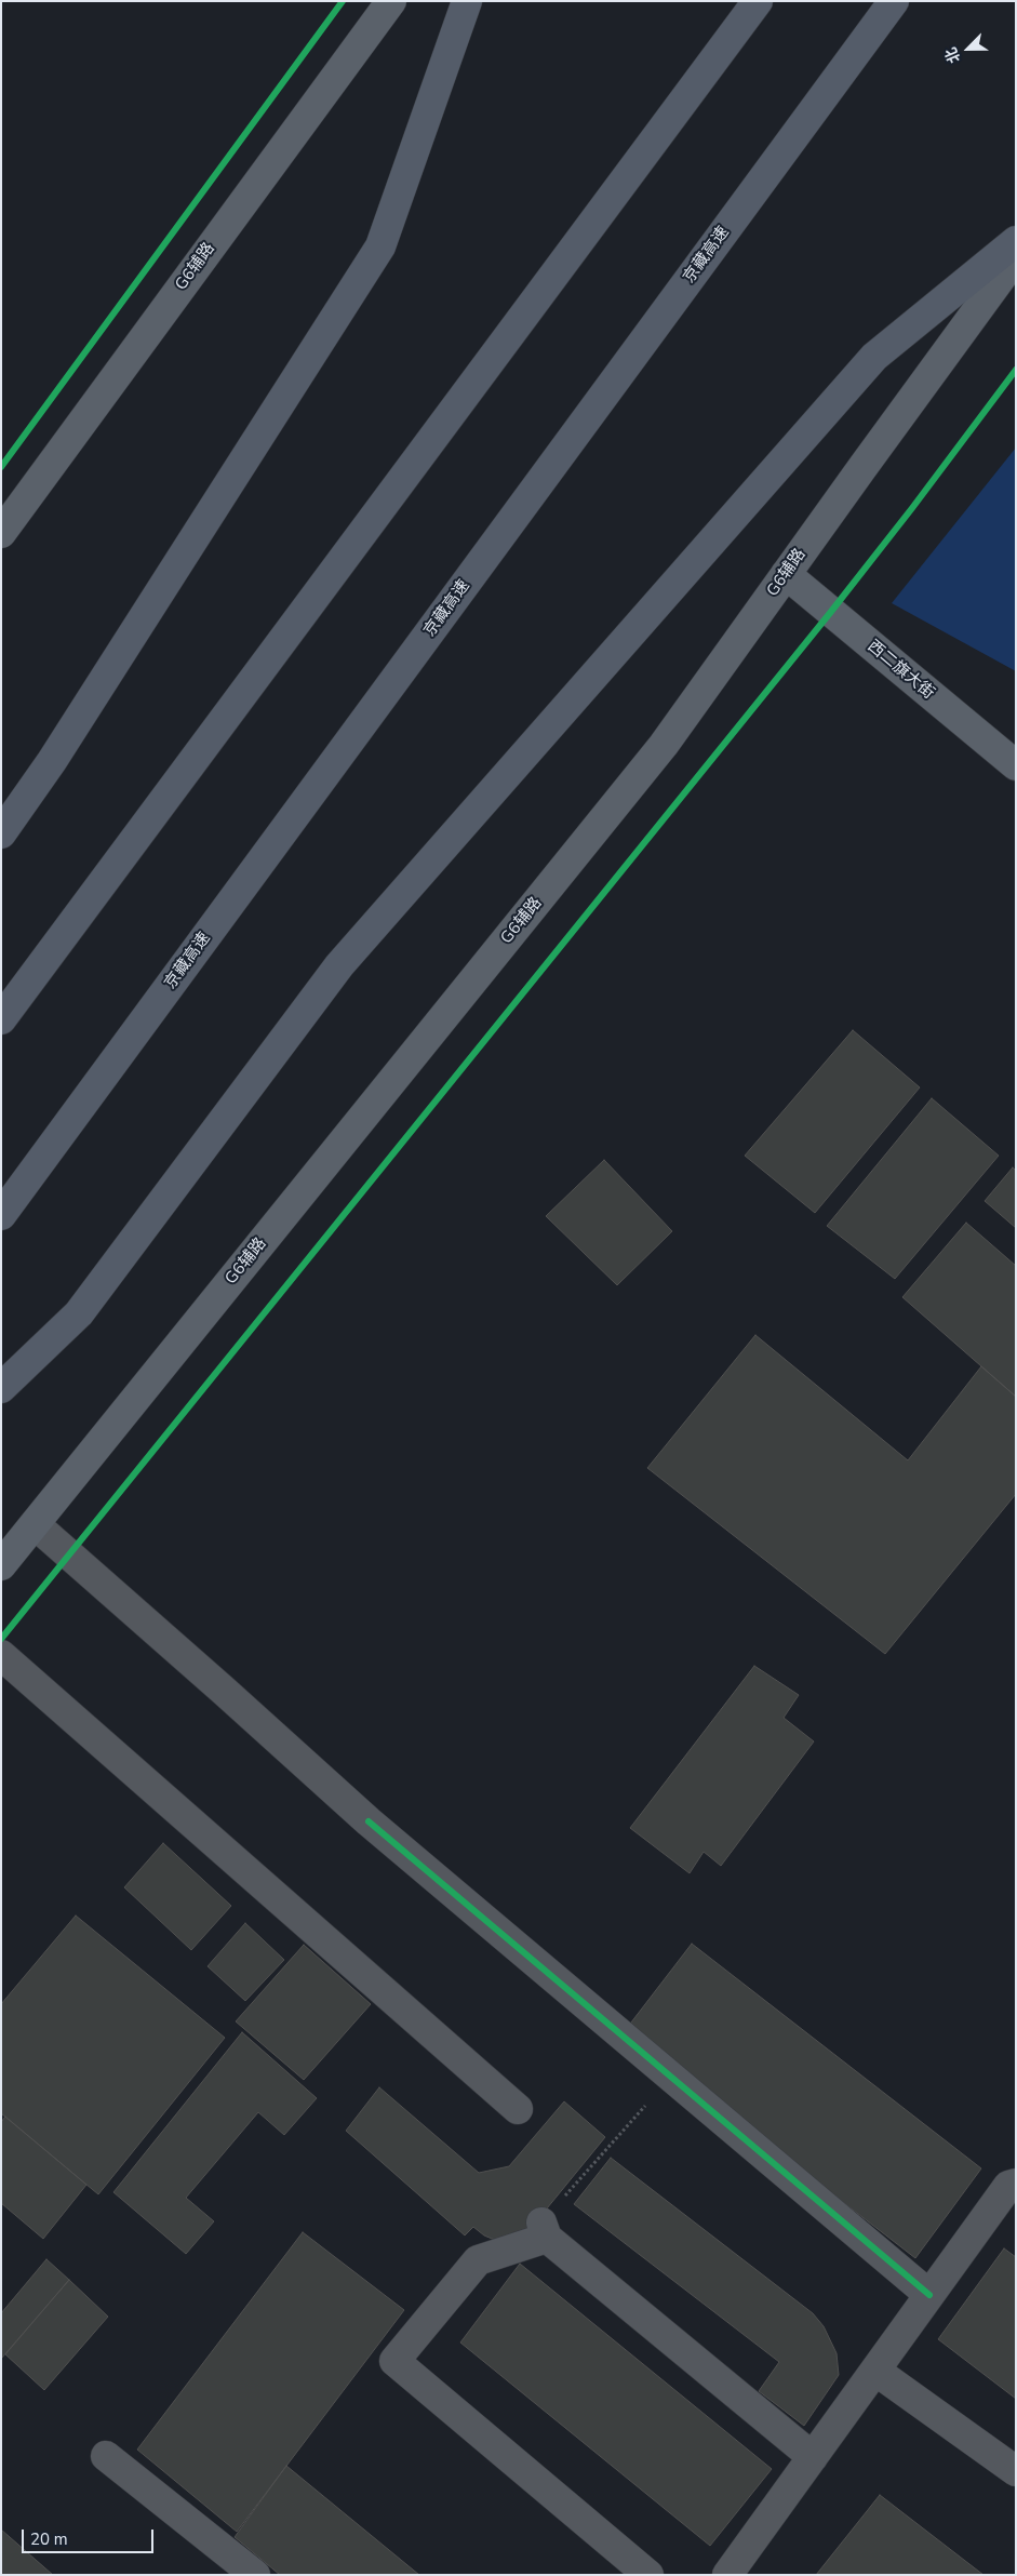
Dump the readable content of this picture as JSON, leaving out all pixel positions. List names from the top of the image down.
{
  "streets": {
    "highway": ["京藏高速"],
    "main road": ["G6辅路", "西二旗大街"]
  },
  "crossings": [
    ["G6辅路", "西二旗大街"]
  ],
  "scale_bar": "20 m",
  "north": "bottom left"
}
